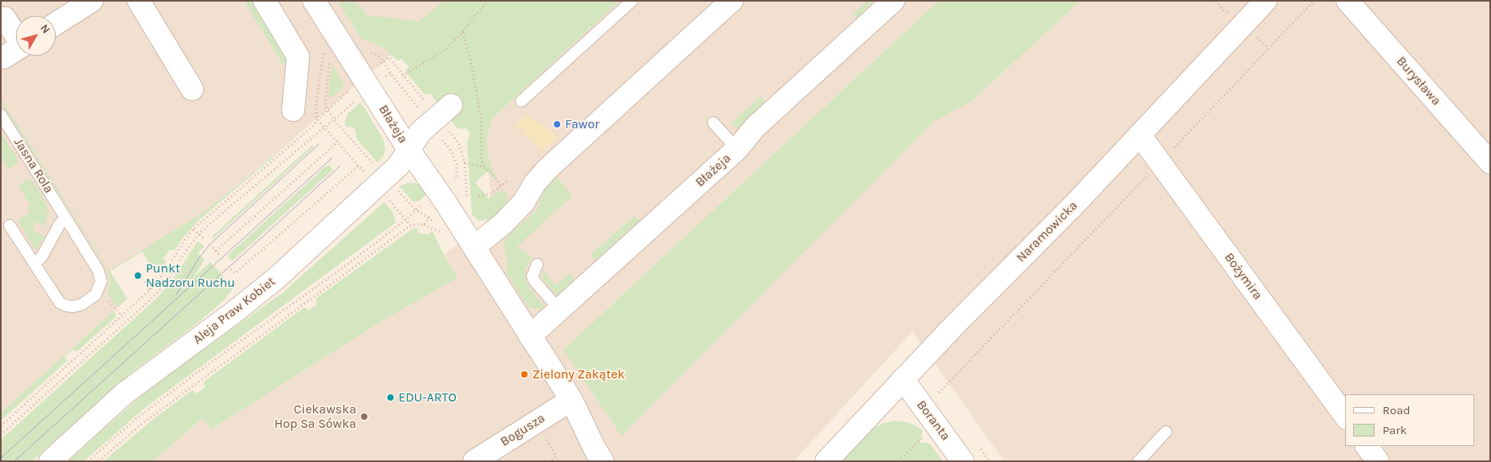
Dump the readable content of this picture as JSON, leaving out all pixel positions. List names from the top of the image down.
{
  "streets": {
    "street": [
      "Burysława",
      "Błażeja",
      "Naramowicka",
      "Bożymira",
      "Aleja Praw Kobiet",
      "Boranta",
      "Bogusza"
    ],
    "lane": ["Jasna Rola"]
  },
  "crossings": [
    ["Błażeja", "Aleja Praw Kobiet"],
    ["Błażeja", "Bogusza"],
    ["Naramowicka", "Bożymira"],
    ["Naramowicka", "Boranta"]
  ],
  "places": [
    "Fawor",
    "Punkt Nadzoru Ruchu",
    "Zielony Zakątek",
    "EDU-ARTO",
    "Ciekawska Hop Sa Sówka"
  ],
  "legend": ["Road", "Park"],
  "north": "top right"
}
